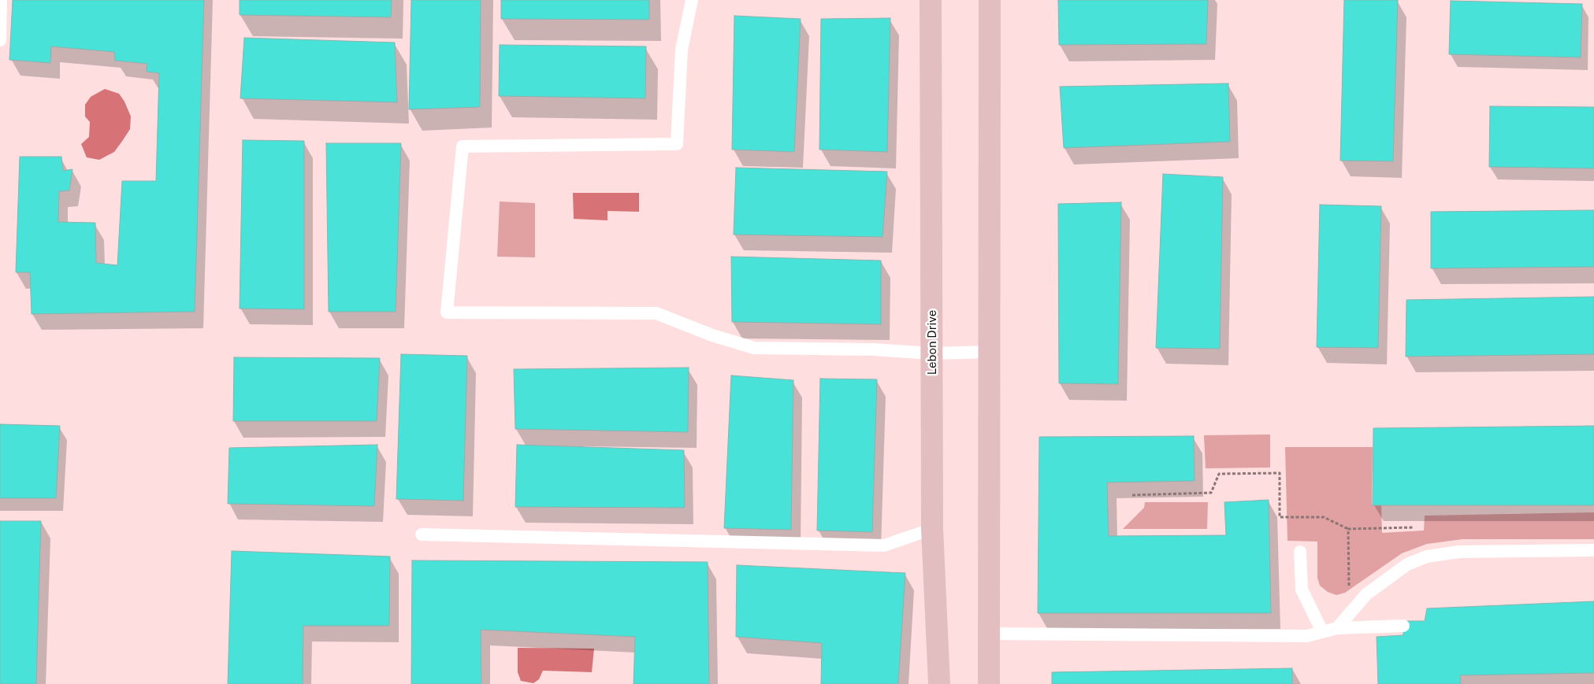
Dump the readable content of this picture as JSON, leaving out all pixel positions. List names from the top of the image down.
{
  "streets": {
    "street": ["Lebon Drive"]
  }
}
